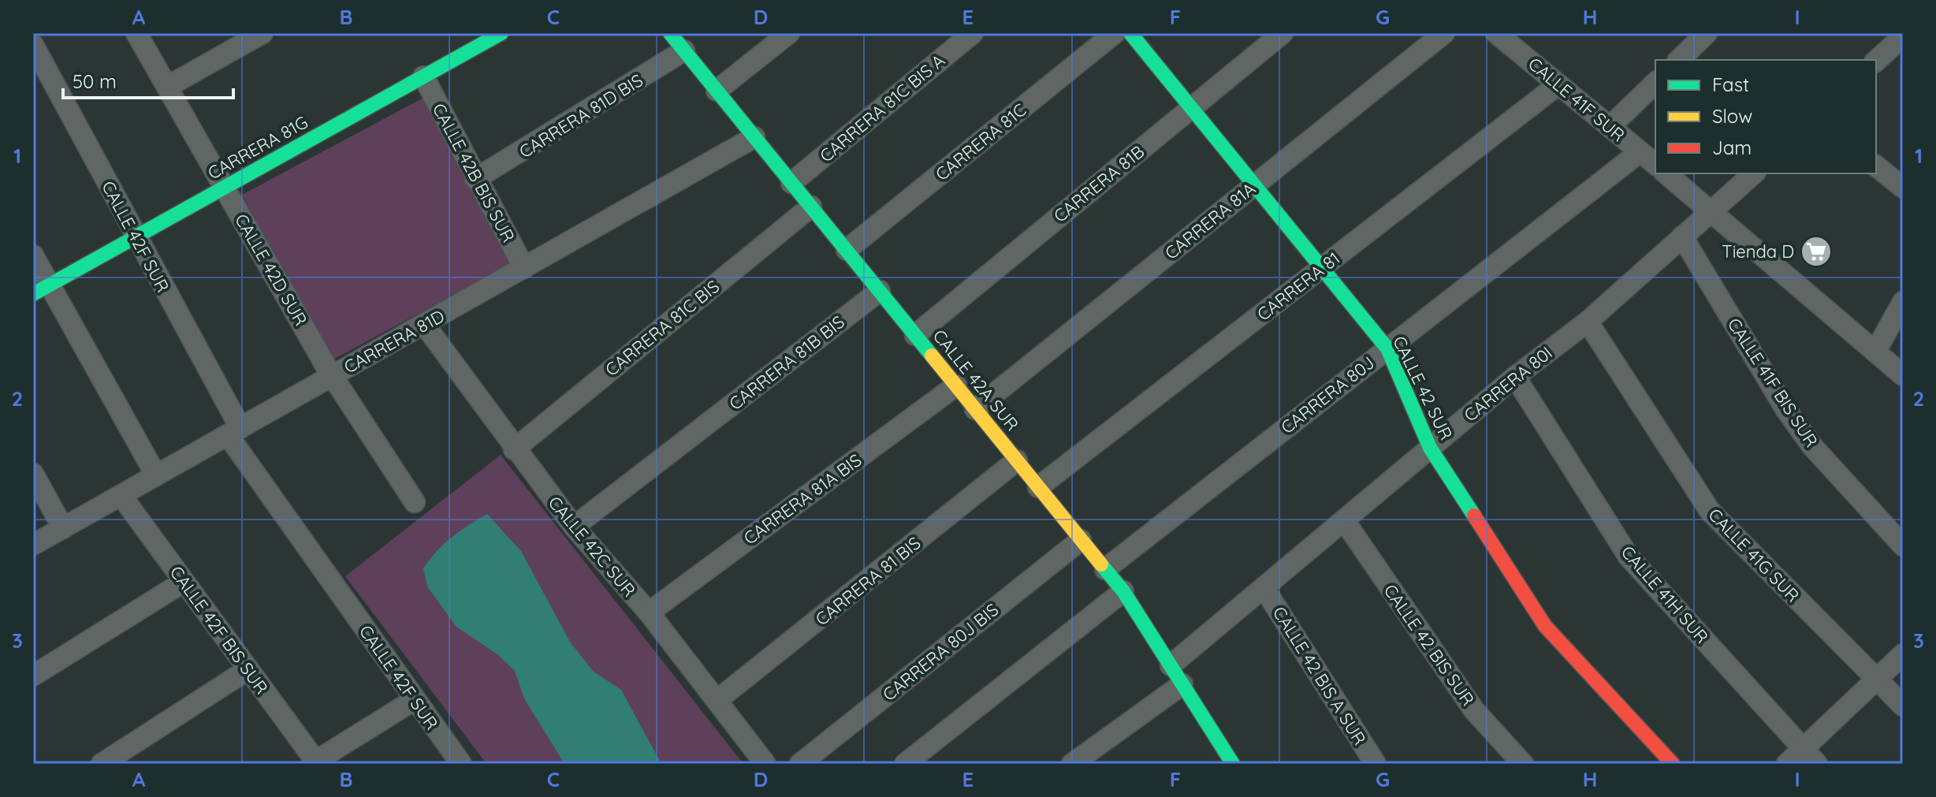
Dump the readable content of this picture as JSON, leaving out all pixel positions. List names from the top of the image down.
{
  "streets": {
    "street": [
      "CALLE 41F SUR",
      "CARRERA 81C BIS A",
      "CARRERA 81D BIS",
      "CARRERA 81C",
      "CARRERA 81G",
      "CALLE 42B BIS SUR",
      "CARRERA 81B",
      "CARRERA 81A",
      "CALLE 42F SUR",
      "CALLE 42D SUR",
      "CARRERA 81",
      "CARRERA 81C BIS",
      "CARRERA 81D",
      "CARRERA 81B BIS",
      "CALLE 42A SUR",
      "CALLE 41F BIS SUR",
      "CARRERA 80I",
      "CALLE 42 SUR",
      "CARRERA 80J",
      "CARRERA 81A BIS",
      "CALLE 42C SUR",
      "CALLE 41G SUR",
      "CARRERA 81 BIS",
      "CALLE 41H SUR",
      "CALLE 42F BIS SUR",
      "CALLE 42 BIS SUR",
      "CARRERA 80J BIS",
      "CALLE 42 BIS A SUR"
    ]
  },
  "crossings": [
    ["CALLE 41F SUR", "CARRERA 81"],
    ["CALLE 41F SUR", "CARRERA 80J"],
    ["CARRERA 81C BIS A", "CALLE 42A SUR"],
    ["CARRERA 81D BIS", "CALLE 42B BIS SUR"],
    ["CARRERA 81D BIS", "CALLE 42A SUR"],
    ["CARRERA 81C", "CALLE 42A SUR"],
    ["CARRERA 81G", "CALLE 42B BIS SUR"],
    ["CARRERA 81G", "CALLE 42F SUR"],
    ["CARRERA 81G", "CALLE 42D SUR"],
    ["CALLE 42B BIS SUR", "CARRERA 81D"],
    ["CARRERA 81B", "CALLE 42A SUR"],
    ["CARRERA 81B", "CALLE 42 SUR"],
    ["CARRERA 81A", "CALLE 42A SUR"],
    ["CARRERA 81A", "CALLE 42 SUR"],
    ["CALLE 42F SUR", "CARRERA 81D"],
    ["CALLE 42D SUR", "CARRERA 81D"],
    ["CARRERA 81", "CALLE 42A SUR"],
    ["CARRERA 81", "CALLE 42 SUR"],
    ["CARRERA 81C BIS", "CALLE 42A SUR"],
    ["CARRERA 81C BIS", "CALLE 42C SUR"],
    ["CARRERA 81D", "CALLE 42A SUR"],
    ["CARRERA 81D", "CALLE 42C SUR"],
    ["CARRERA 81D", "CALLE 42F BIS SUR"],
    ["CARRERA 81B BIS", "CALLE 42A SUR"],
    ["CARRERA 81B BIS", "CALLE 42C SUR"],
    ["CALLE 42A SUR", "CARRERA 80I"],
    ["CALLE 42A SUR", "CARRERA 80J"],
    ["CALLE 42A SUR", "CARRERA 81A BIS"],
    ["CALLE 42A SUR", "CARRERA 81 BIS"],
    ["CALLE 42A SUR", "CARRERA 80J BIS"],
    ["CALLE 41F BIS SUR", "CARRERA 80I"],
    ["CARRERA 80I", "CALLE 42 SUR"],
    ["CARRERA 80I", "CALLE 41G SUR"],
    ["CARRERA 80I", "CALLE 41H SUR"],
    ["CARRERA 80I", "CALLE 42 BIS SUR"],
    ["CARRERA 80I", "CALLE 42 BIS A SUR"],
    ["CALLE 42 SUR", "CARRERA 80J"],
    ["CARRERA 81A BIS", "CALLE 42C SUR"],
    ["CALLE 42C SUR", "CARRERA 81 BIS"]
  ],
  "places": {
    "supermarket": ["Tienda D"]
  },
  "legend": ["Fast", "Slow", "Jam"],
  "scale_bar": "50 m",
  "grid": {
    "columns": [
      "A",
      "B",
      "C",
      "D",
      "E",
      "F",
      "G",
      "H",
      "I"
    ],
    "rows": ["1", "2", "3"]
  }
}
